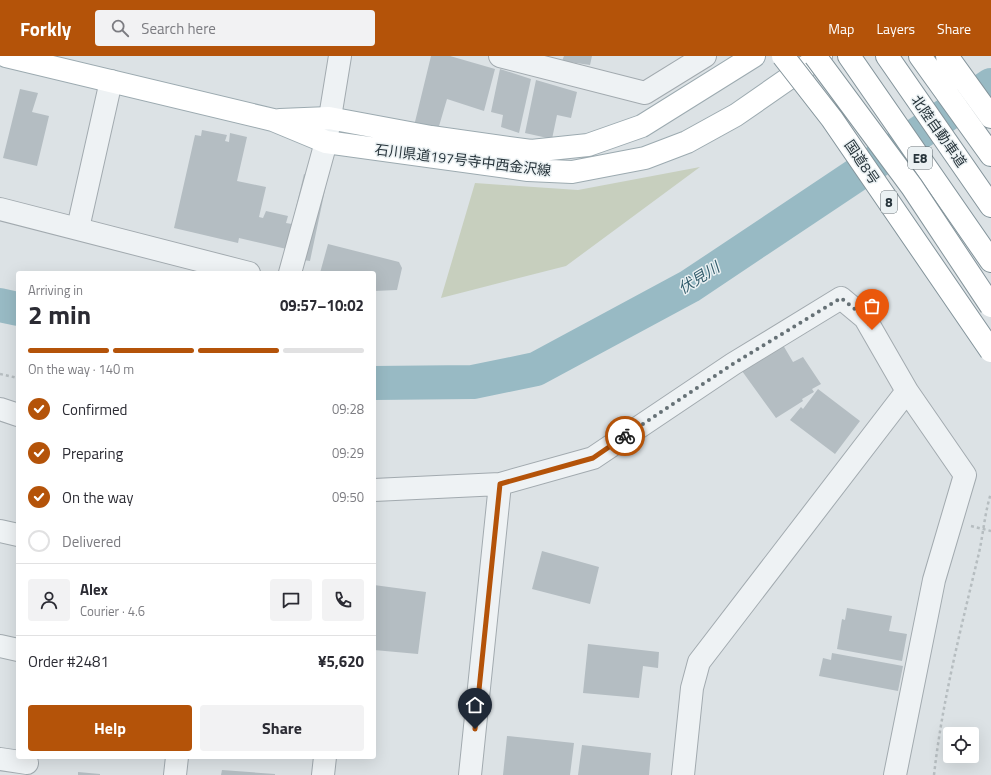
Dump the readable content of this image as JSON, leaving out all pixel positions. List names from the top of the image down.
{
  "streets": {
    "main road": [
      "北陸自動車道",
      "E8",
      "石川県道197号寺中西金沢線",
      "国道8号",
      "8"
    ]
  },
  "water": ["伏見川"],
  "page": {
    "header": "Forkly",
    "search": "Search here",
    "nav": ["Map", "Layers", "Share"],
    "heading": ["2 min", "Arriving in", "09:57–10:02"],
    "panel": [
      "Alex",
      "Courier · 4.6",
      "Order #2481",
      "¥5,620"
    ],
    "bar": "On the way · 140 m",
    "list": [
      ["Confirmed", "09:28"],
      ["Preparing", "09:29"],
      ["On the way", "09:50"],
      "Delivered"
    ],
    "buttons": ["Help", "Share"]
  }
}
